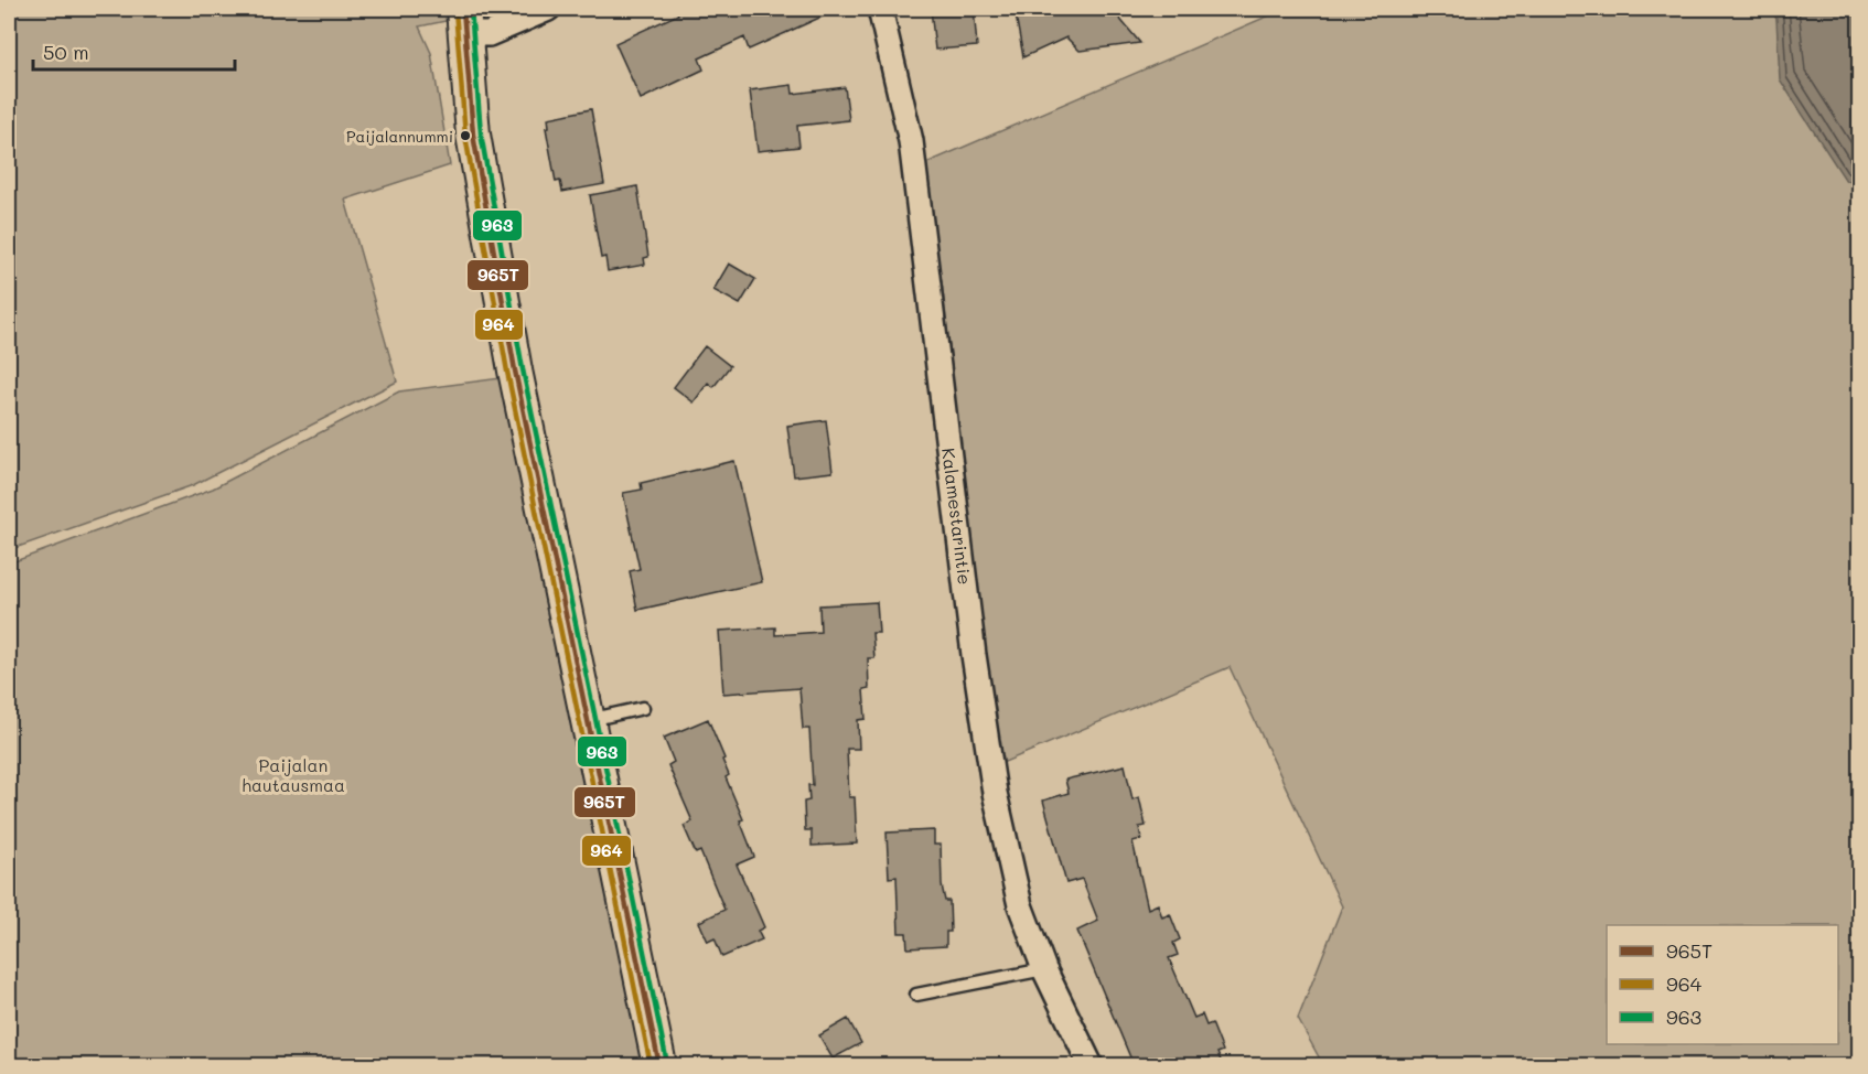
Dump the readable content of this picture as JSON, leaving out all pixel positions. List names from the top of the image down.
{
  "streets": {
    "street": ["Kalamestarintie"]
  },
  "parks": ["Paijalan hautausmaa"],
  "places": ["Paijalannummi"],
  "lines": ["transit line 965T", "transit line 963", "transit line 964"],
  "legend": ["965T", "964", "963"],
  "scale_bar": "50 m"
}
